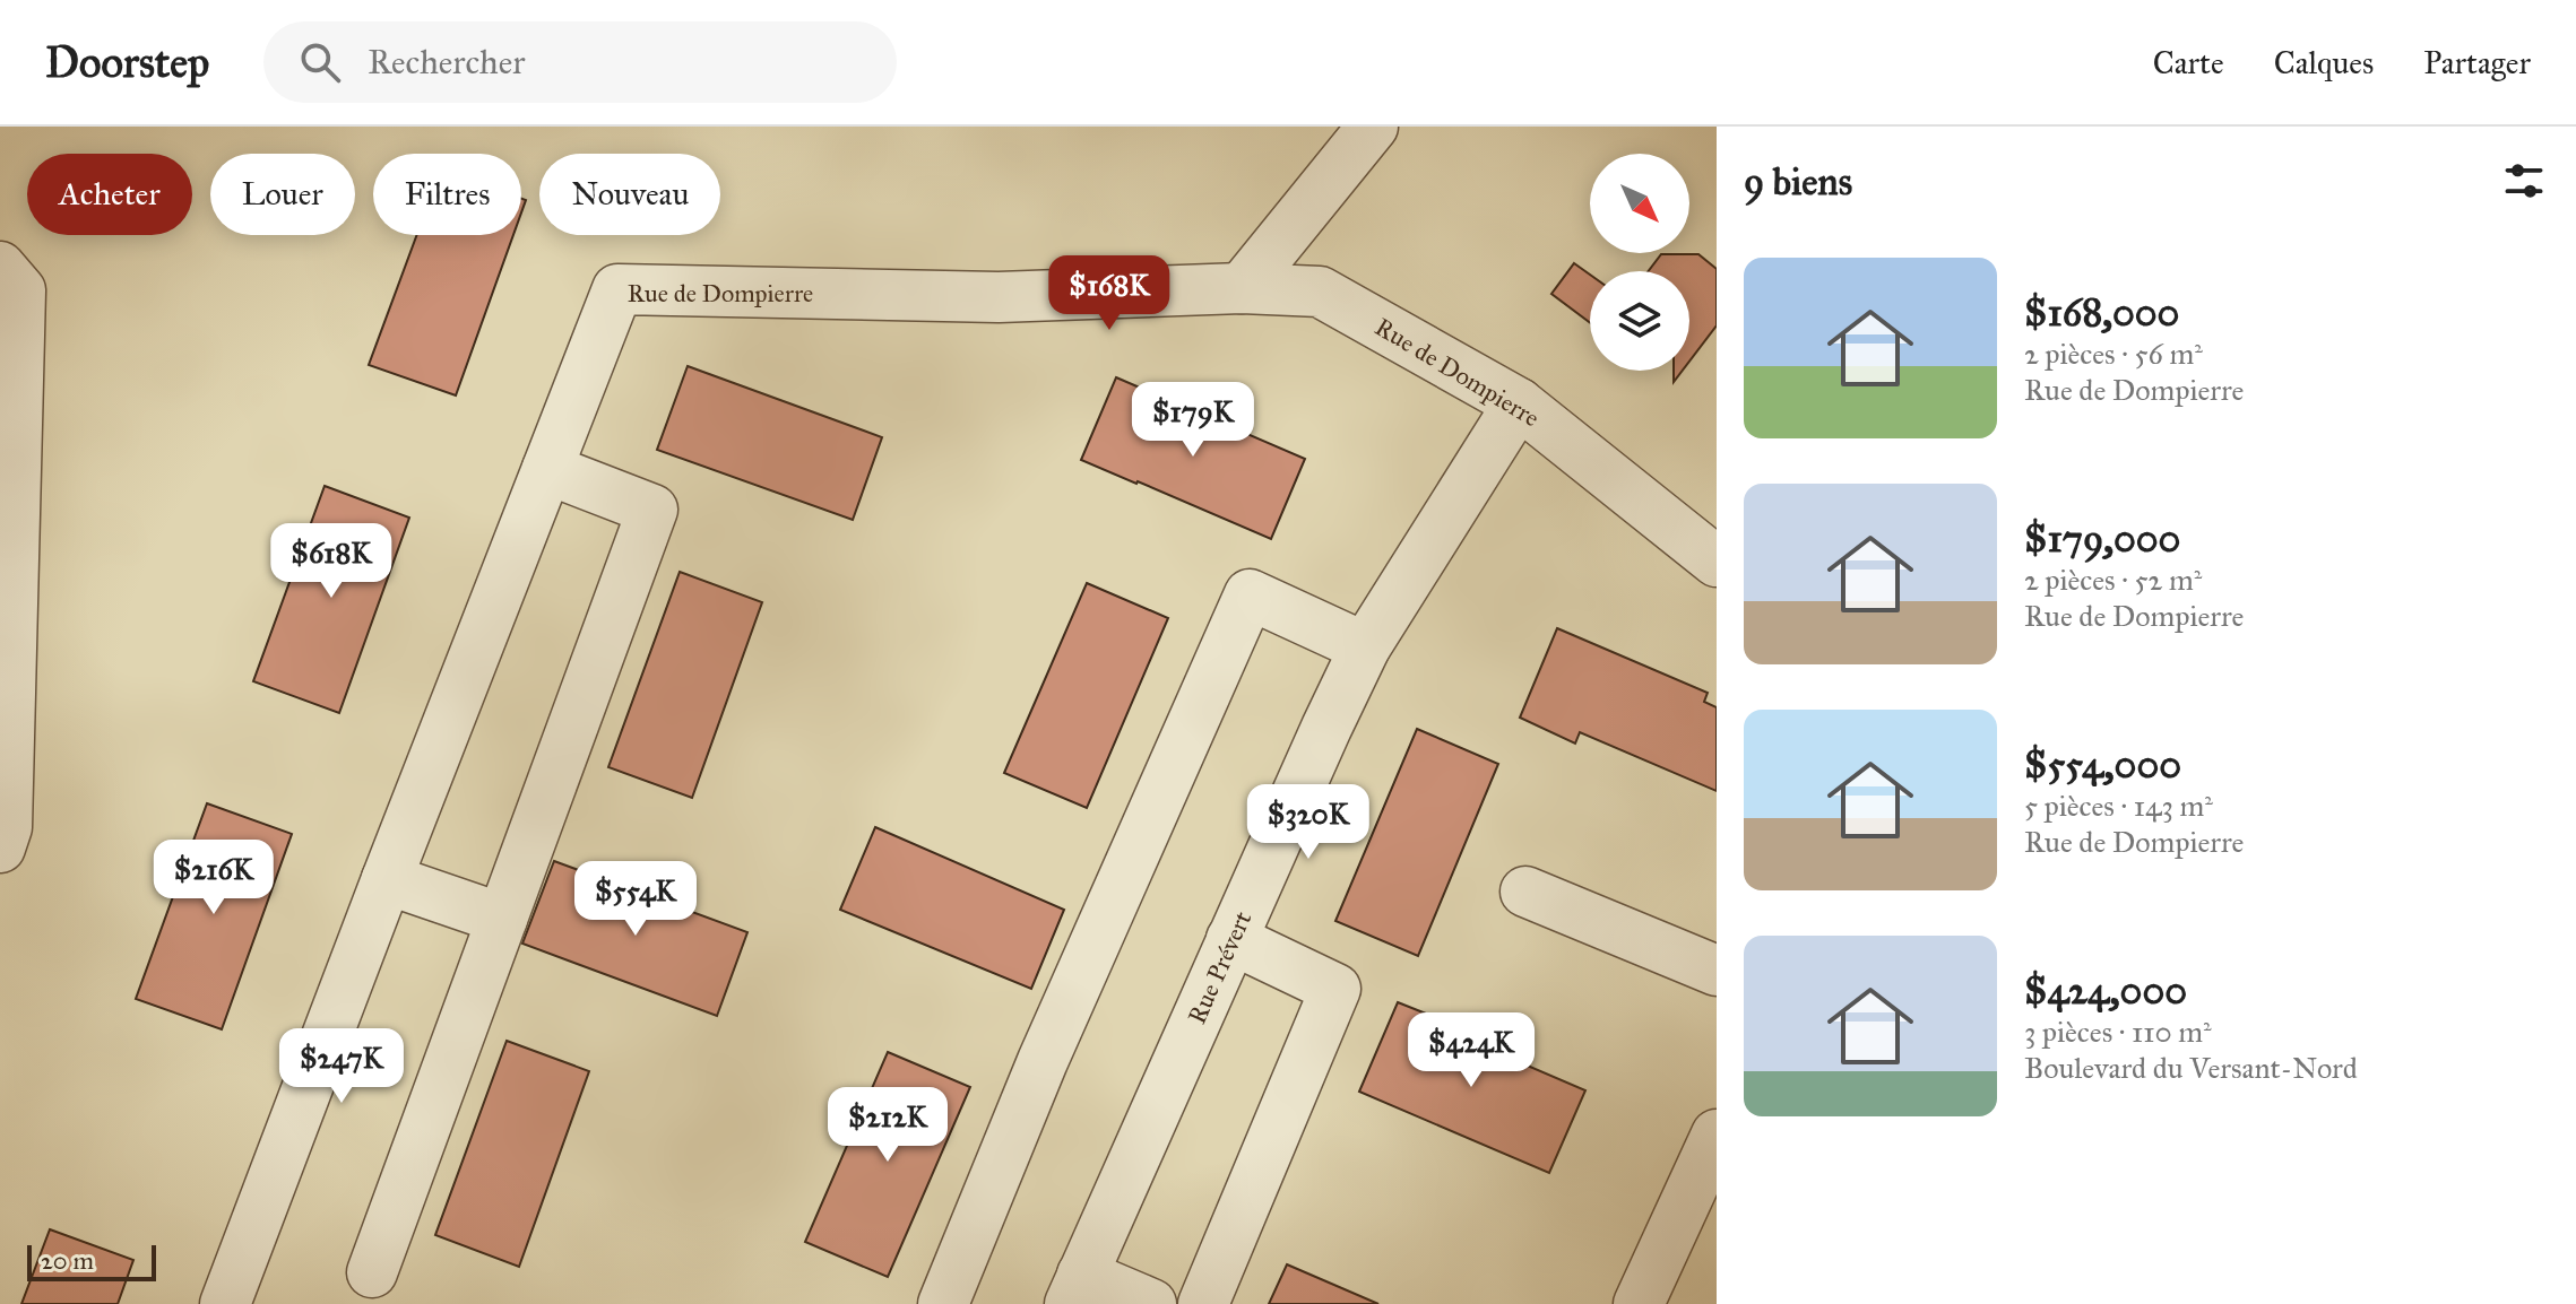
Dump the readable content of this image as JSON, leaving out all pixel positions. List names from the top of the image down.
{
  "streets": {
    "street": ["Rue de Dompierre", "Rue Prévert"]
  },
  "crossings": [
    ["Rue de Dompierre", "Rue Prévert"]
  ],
  "scale_bar": "20 m",
  "north": "bottom right",
  "page": {
    "header": "Doorstep",
    "search": "Rechercher",
    "nav": ["Carte", "Calques", "Partager"],
    "heading": "9 biens",
    "chip": [
      "Acheter",
      "Louer",
      "Filtres",
      "Nouveau"
    ],
    "list": [
      {
        "name": "$168,000",
        "note": "2 pièces · 56 m² · Rue de Dompierre"
      },
      {
        "name": "$179,000",
        "note": "2 pièces · 52 m² · Rue de Dompierre"
      },
      {
        "name": "$554,000",
        "note": "5 pièces · 143 m² · Rue de Dompierre"
      },
      {
        "name": "$424,000",
        "note": "3 pièces · 110 m² · Boulevard du Versant-Nord"
      }
    ],
    "price": [
      "$168K",
      "$179K",
      "$618K",
      "$320K",
      "$216K",
      "$554K",
      "$424K",
      "$247K",
      "$212K"
    ],
    "scale": "20 m"
  }
}
